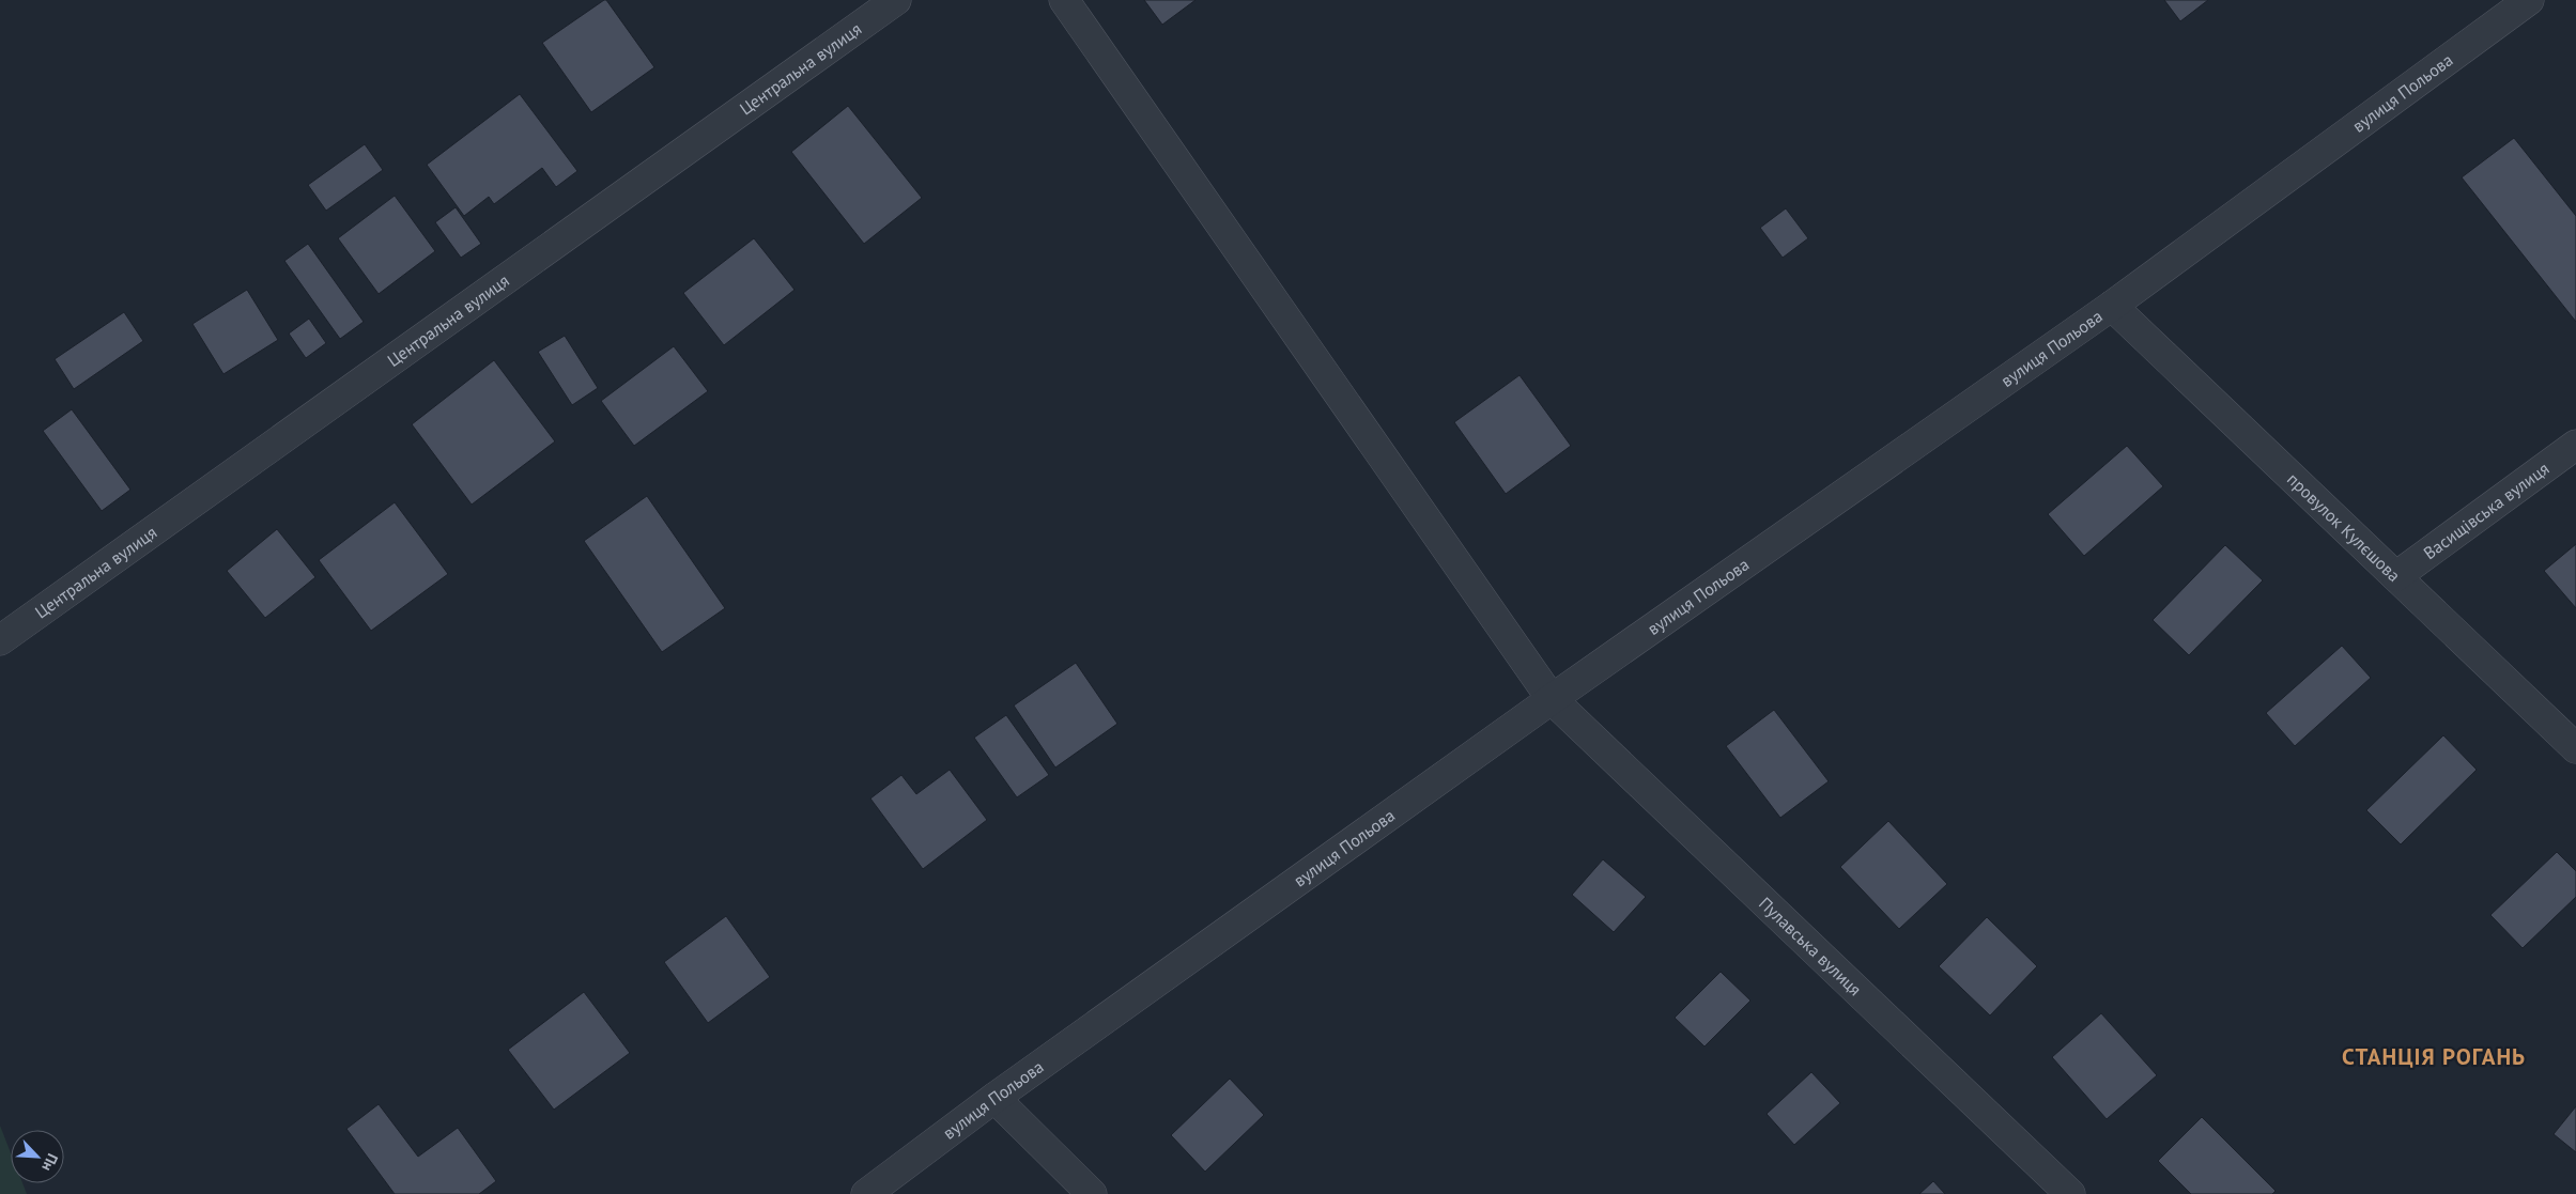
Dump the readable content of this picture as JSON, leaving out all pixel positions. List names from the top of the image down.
{
  "streets": {
    "street": [
      "Центральна вулиця",
      "вулиця Польова",
      "Васищівська вулиця",
      "провулок Кулєшова",
      "Пулавська вулиця"
    ]
  },
  "crossings": [
    ["вулиця Польова", "провулок Кулєшова"],
    ["вулиця Польова", "Пулавська вулиця"],
    ["Васищівська вулиця", "провулок Кулєшова"]
  ],
  "districts": ["СТАНЦІЯ РОГАНЬ"],
  "north": "bottom right"
}
